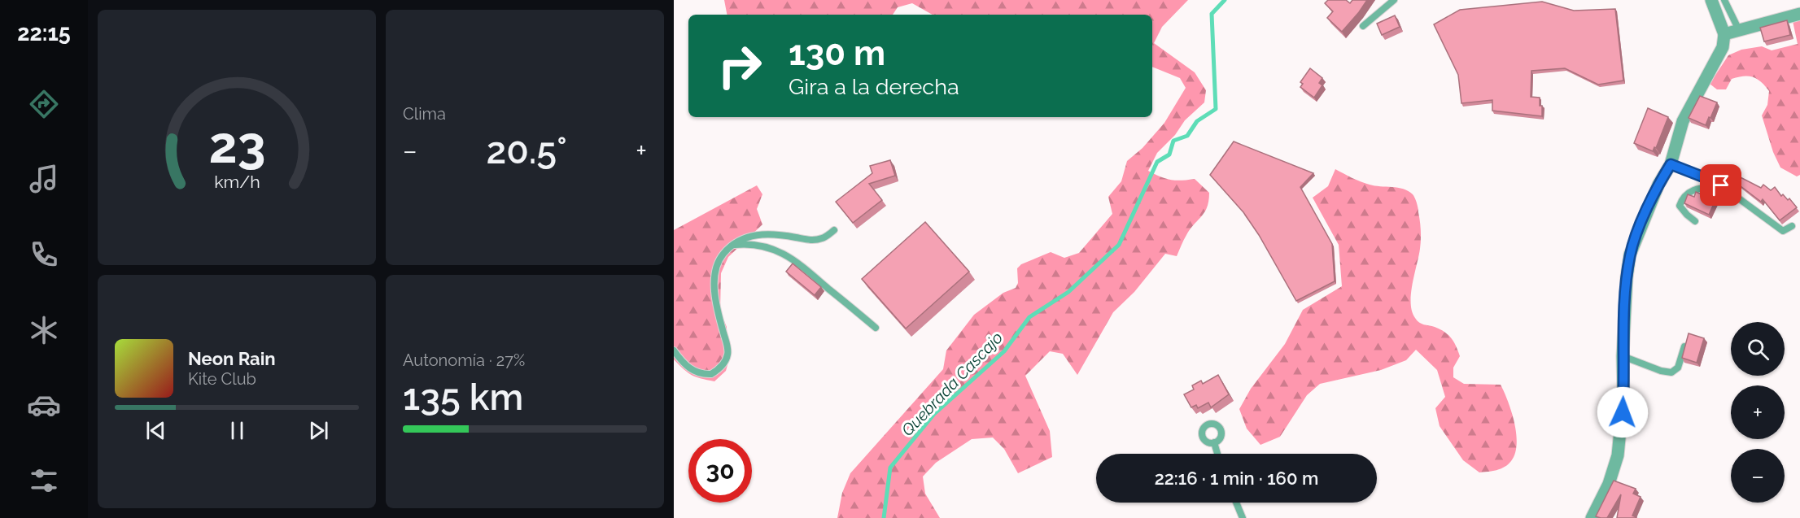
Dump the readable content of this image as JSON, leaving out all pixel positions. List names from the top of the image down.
{
  "water": ["Quebrada Cascajo"],
  "page": {
    "tabs": "22:15",
    "tile": [
      "Clima",
      ["Autonomía · 27%", "135 km"]
    ],
    "turn": ["130 m", "Gira a la derecha"],
    "heat": ["−", "20.5°", "+"],
    "map_buttons": ["+", "−"],
    "song": ["Neon Rain", "Kite Club"],
    "limit": "30",
    "trip": "22:16 · 1 min · 160 m",
    "gauge": ["23", "km/h"]
  }
}
